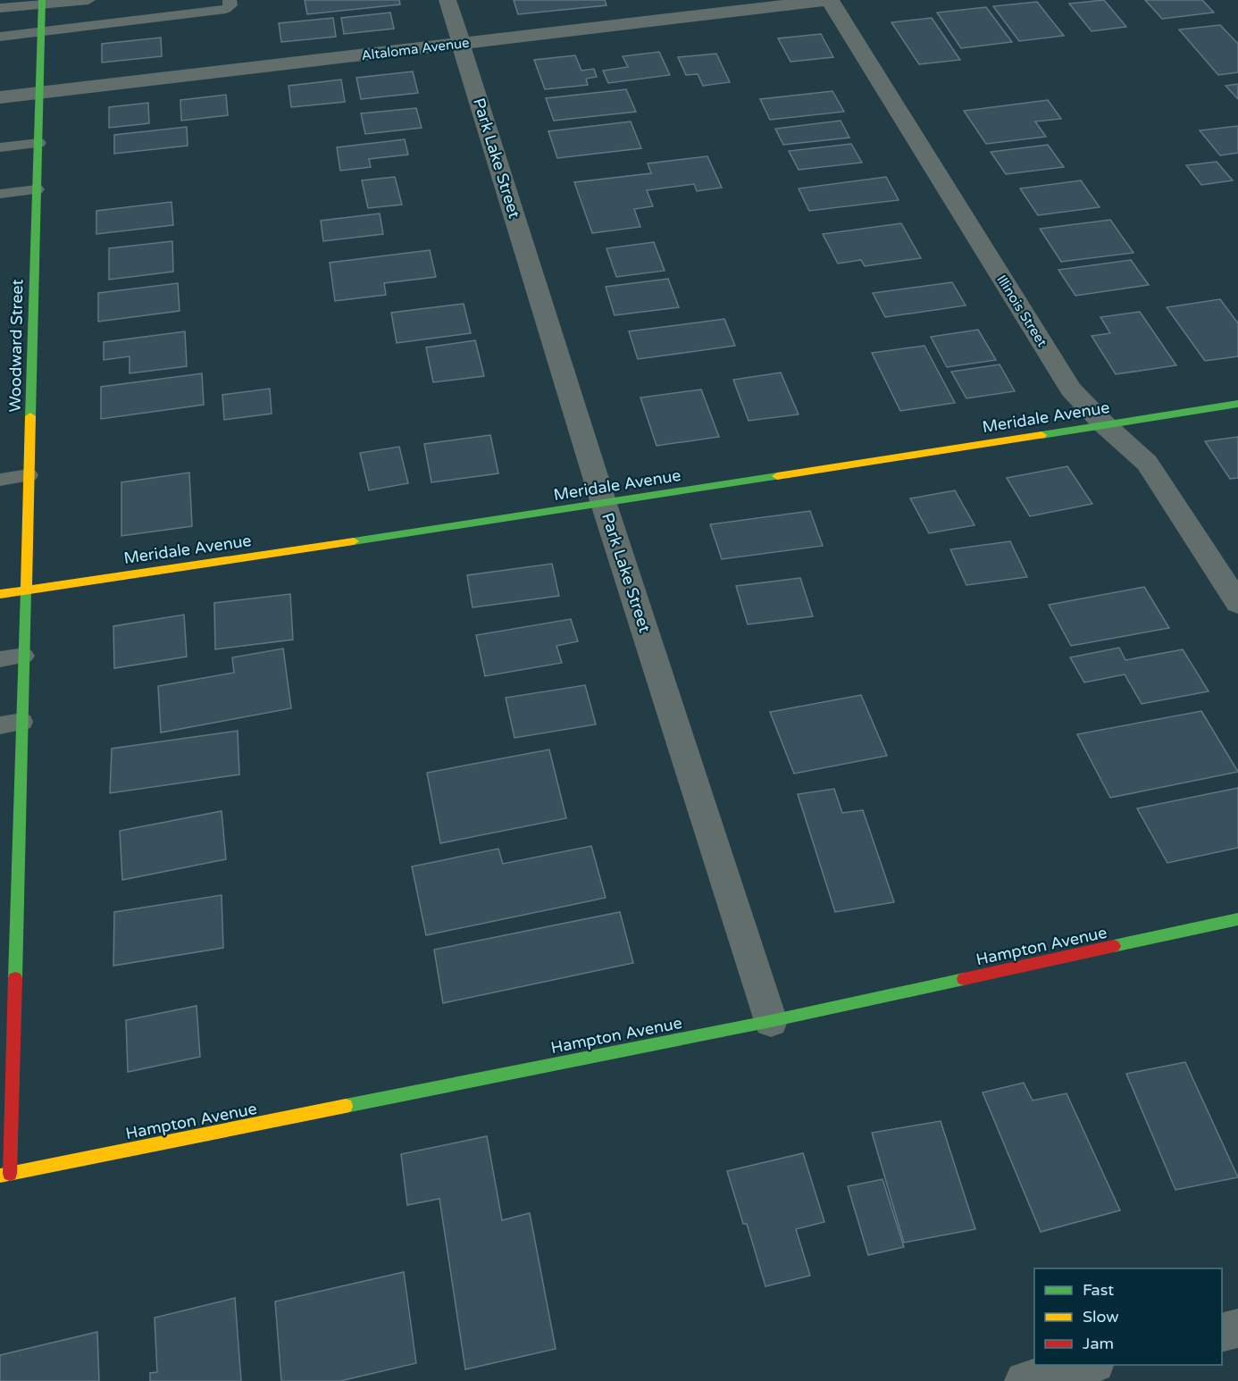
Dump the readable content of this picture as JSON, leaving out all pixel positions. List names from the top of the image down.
{
  "streets": {
    "street": [
      "Altaloma Avenue",
      "Park Lake Street",
      "Illinois Street",
      "Woodward Street",
      "Meridale Avenue",
      "Hampton Avenue"
    ]
  },
  "crossings": [
    ["Altaloma Avenue", "Park Lake Street"],
    ["Altaloma Avenue", "Illinois Street"],
    ["Altaloma Avenue", "Woodward Street"],
    ["Park Lake Street", "Meridale Avenue"],
    ["Park Lake Street", "Hampton Avenue"],
    ["Illinois Street", "Meridale Avenue"],
    ["Woodward Street", "Meridale Avenue"],
    ["Woodward Street", "Hampton Avenue"]
  ],
  "legend": ["Fast", "Slow", "Jam"]
}
